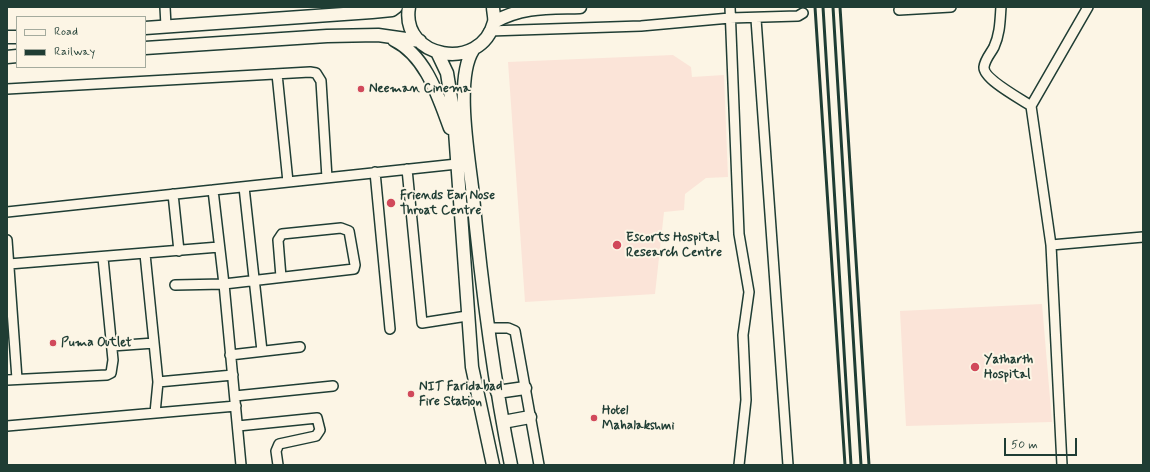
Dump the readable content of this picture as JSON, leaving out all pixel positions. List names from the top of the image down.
{
  "places": [
    "Neeman Cinema",
    "Friends Ear Nose Throat Centre",
    "Escorts Hospital Research Centre",
    "Puma Outlet",
    "Yatharth Hospital",
    "NIT Faridabad Fire Station",
    "Hotel Mahalakshmi"
  ],
  "legend": ["Road", "Railway"],
  "scale_bar": "50 m"
}
